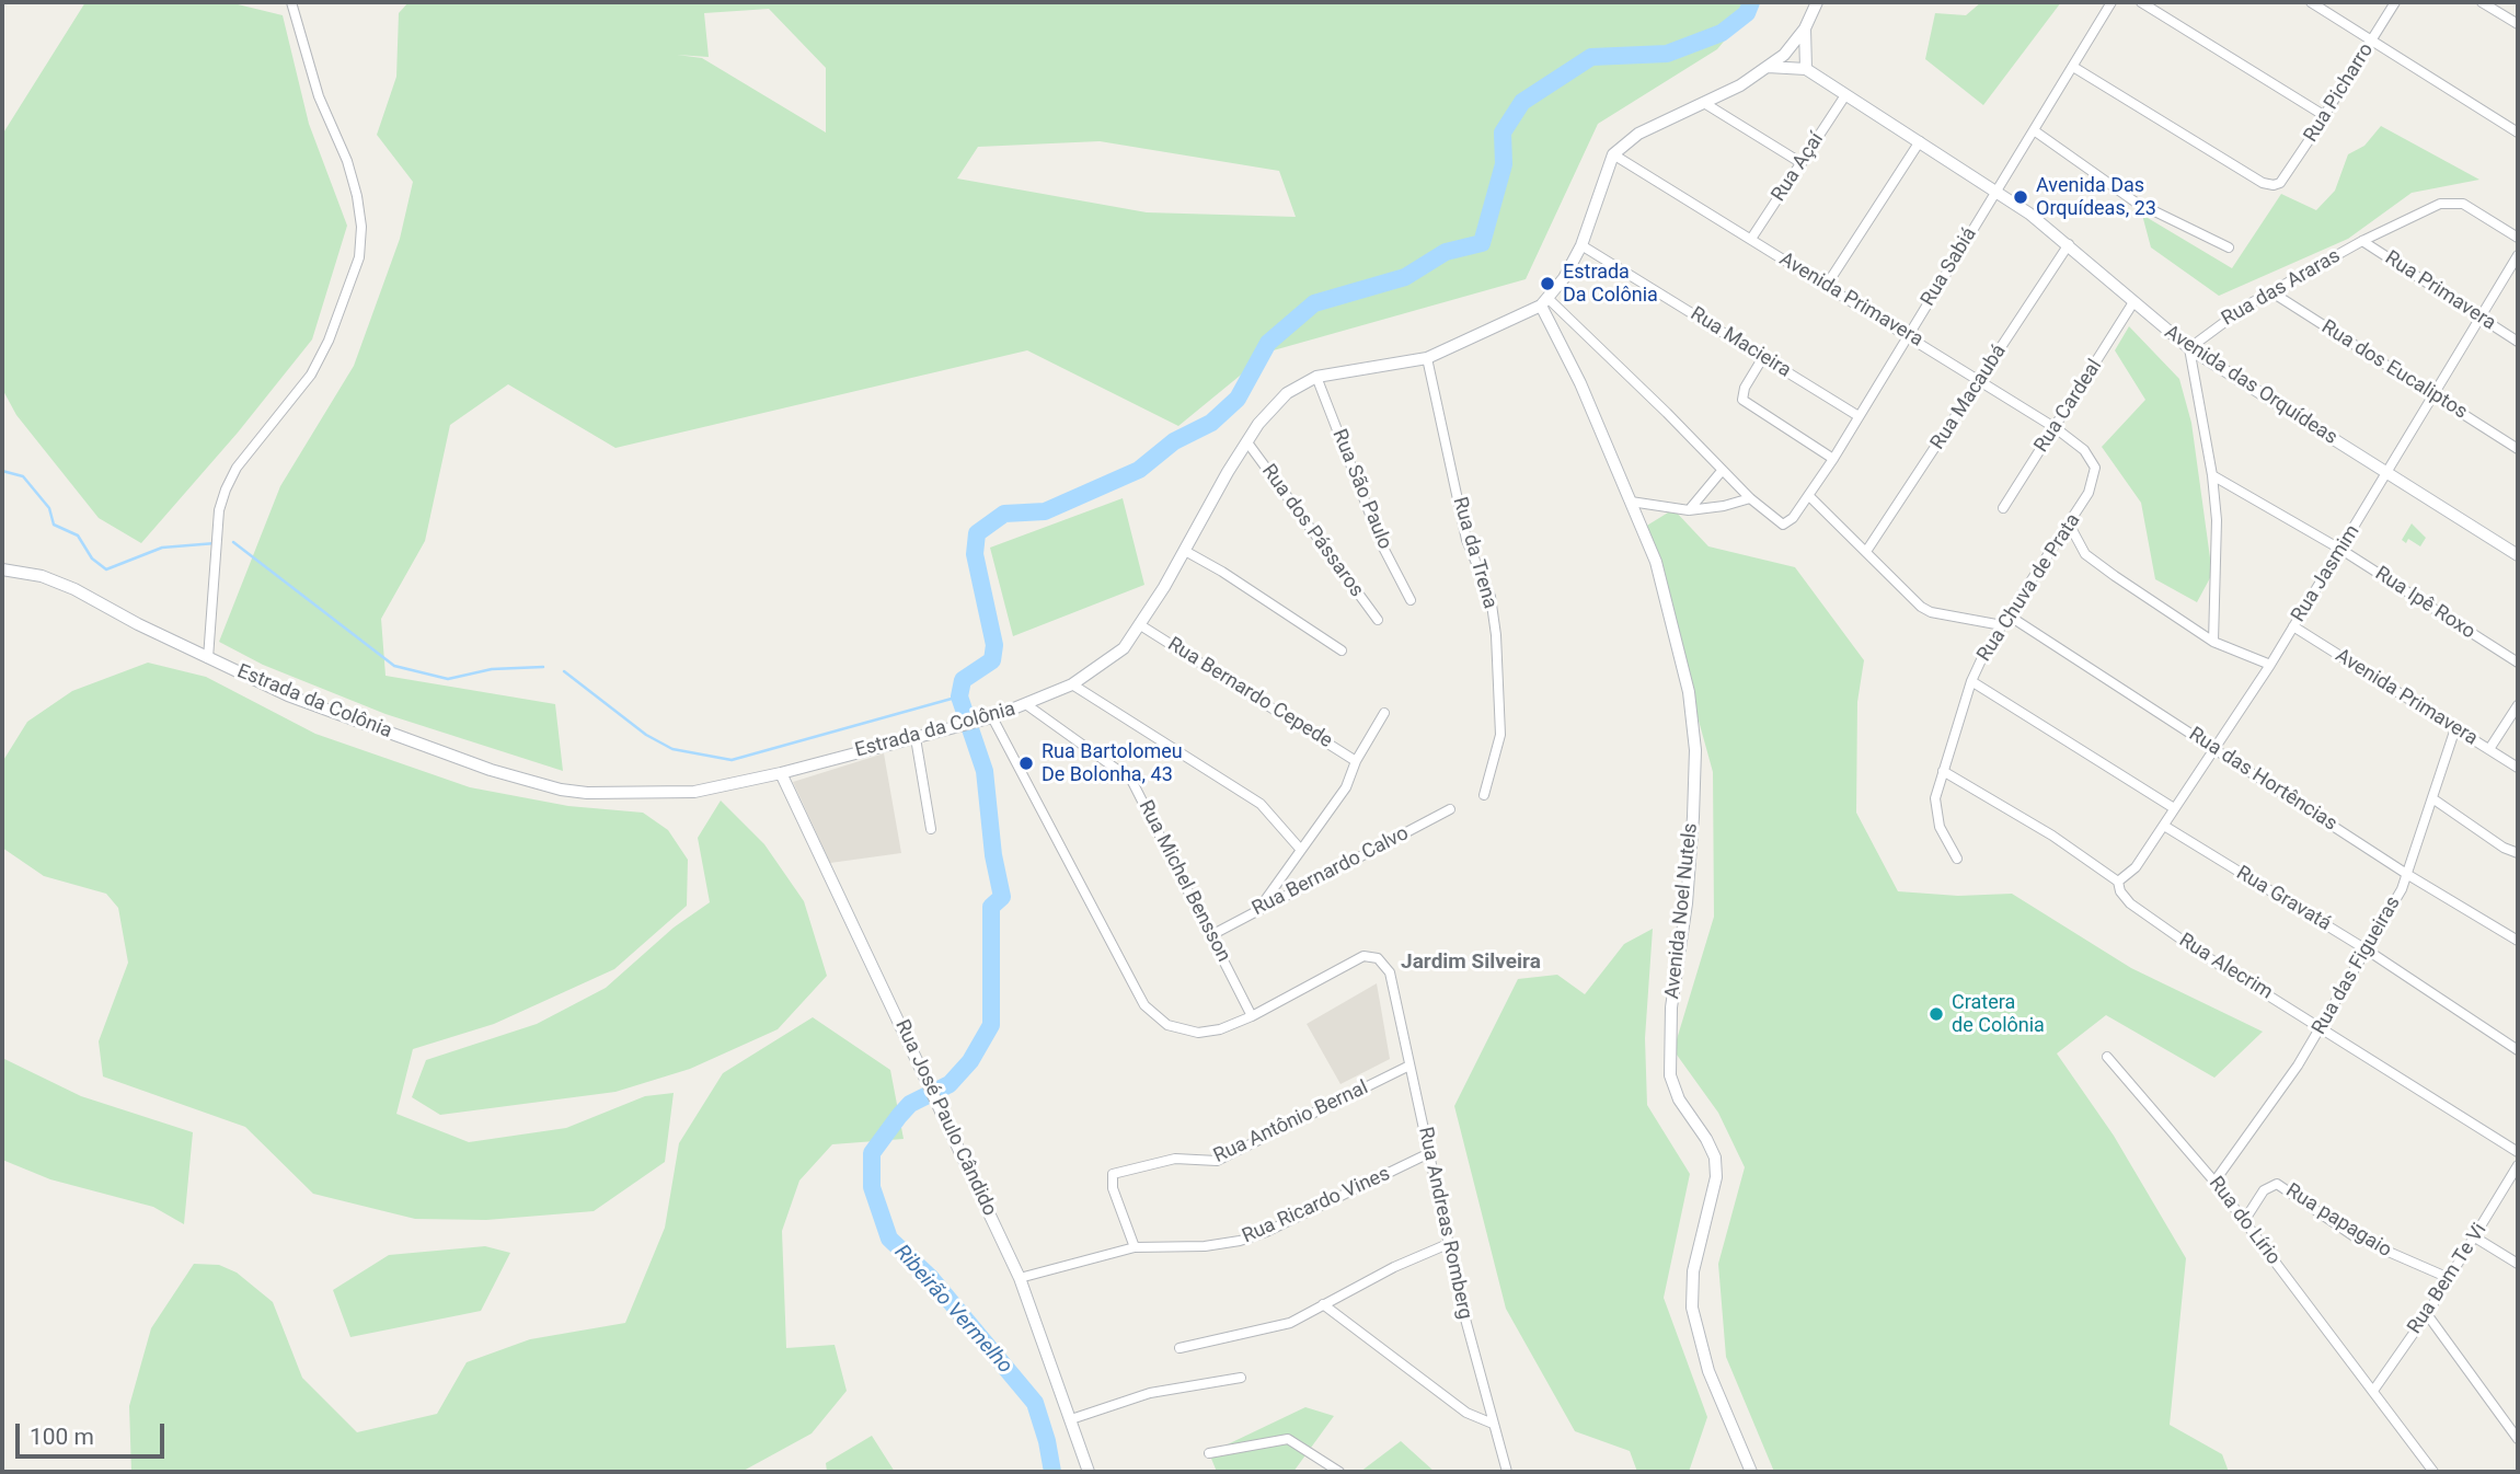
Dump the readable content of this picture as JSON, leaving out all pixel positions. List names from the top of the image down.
{
  "streets": {
    "street": [
      "Rua Picharro",
      "Rua Açaí",
      "Rua Sabiá",
      "Rua das Araras",
      "Rua Primavera",
      "Avenida Primavera",
      "Rua Macieira",
      "Rua dos Eucaliptos",
      "Avenida das Orquídeas",
      "Rua Macaubá",
      "Rua Cardeal",
      "Rua São Paulo",
      "Rua dos Pássaros",
      "Rua da Trena",
      "Rua Jasmim",
      "Rua Chuva de Prata",
      "Rua Ipê Roxo",
      "Rua Bernardo Cepede",
      "Estrada da Colônia",
      "Rua das Hortências",
      "Rua Bernardo Calvo",
      "Rua Michel Bensson",
      "Rua Gravatá",
      "Avenida Noel Nutels",
      "Rua das Figueiras",
      "Rua Alecrim",
      "Rua José Paulo Cândido",
      "Rua Antônio Bernal",
      "Rua Ricardo Vines",
      "Rua do Lírio",
      "Rua papagaio",
      "Rua Andreas Romberg",
      "Rua Bem Te Vi"
    ]
  },
  "crossings": [
    ["Rua Picharro", "Rua Sabiá"],
    ["Rua Açaí", "Avenida Primavera"],
    ["Rua Açaí", "Avenida das Orquídeas"],
    ["Rua Sabiá", "Avenida Primavera"],
    ["Rua Sabiá", "Rua Macieira"],
    ["Rua Sabiá", "Avenida das Orquídeas"],
    ["Rua das Araras", "Rua Primavera"],
    ["Rua das Araras", "Rua dos Eucaliptos"],
    ["Rua das Araras", "Avenida das Orquídeas"],
    ["Rua Primavera", "Rua Jasmim"],
    ["Avenida Primavera", "Rua Macaubá"],
    ["Avenida Primavera", "Rua Cardeal"],
    ["Avenida Primavera", "Rua Jasmim"],
    ["Avenida Primavera", "Rua Chuva de Prata"],
    ["Avenida Primavera", "Rua das Figueiras"],
    ["Rua dos Eucaliptos", "Rua Jasmim"],
    ["Avenida das Orquídeas", "Rua Macaubá"],
    ["Avenida das Orquídeas", "Rua Cardeal"],
    ["Avenida das Orquídeas", "Rua Jasmim"],
    ["Rua São Paulo", "Estrada da Colônia"],
    ["Rua dos Pássaros", "Estrada da Colônia"],
    ["Rua da Trena", "Estrada da Colônia"],
    ["Rua Jasmim", "Rua Ipê Roxo"],
    ["Rua Jasmim", "Rua das Hortências"],
    ["Rua Jasmim", "Rua Gravatá"],
    ["Rua Jasmim", "Rua Alecrim"],
    ["Rua Chuva de Prata", "Rua das Hortências"],
    ["Rua Chuva de Prata", "Rua Alecrim"],
    ["Rua Bernardo Cepede", "Estrada da Colônia"],
    ["Estrada da Colônia", "Rua Michel Bensson"],
    ["Estrada da Colônia", "Avenida Noel Nutels"],
    ["Estrada da Colônia", "Rua José Paulo Cândido"],
    ["Rua das Hortências", "Rua das Figueiras"],
    ["Rua Bernardo Calvo", "Rua Michel Bensson"],
    ["Rua Michel Bensson", "Rua Andreas Romberg"],
    ["Rua Gravatá", "Rua das Figueiras"],
    ["Rua das Figueiras", "Rua Alecrim"],
    ["Rua das Figueiras", "Rua do Lírio"],
    ["Rua José Paulo Cândido", "Rua Ricardo Vines"],
    ["Rua Antônio Bernal", "Rua Ricardo Vines"],
    ["Rua Antônio Bernal", "Rua Andreas Romberg"],
    ["Rua Ricardo Vines", "Rua Andreas Romberg"],
    ["Rua do Lírio", "Rua papagaio"],
    ["Rua do Lírio", "Rua Bem Te Vi"],
    ["Rua papagaio", "Rua Bem Te Vi"]
  ],
  "districts": ["Jardim Silveira"],
  "water": ["Ribeirão Vermelho"],
  "places": [
    "Avenida Das Orquídeas, 23",
    "Estrada Da Colônia",
    "Rua Bartolomeu De Bolonha, 43",
    "Cratera de Colônia"
  ],
  "scale_bar": "100 m"
}
